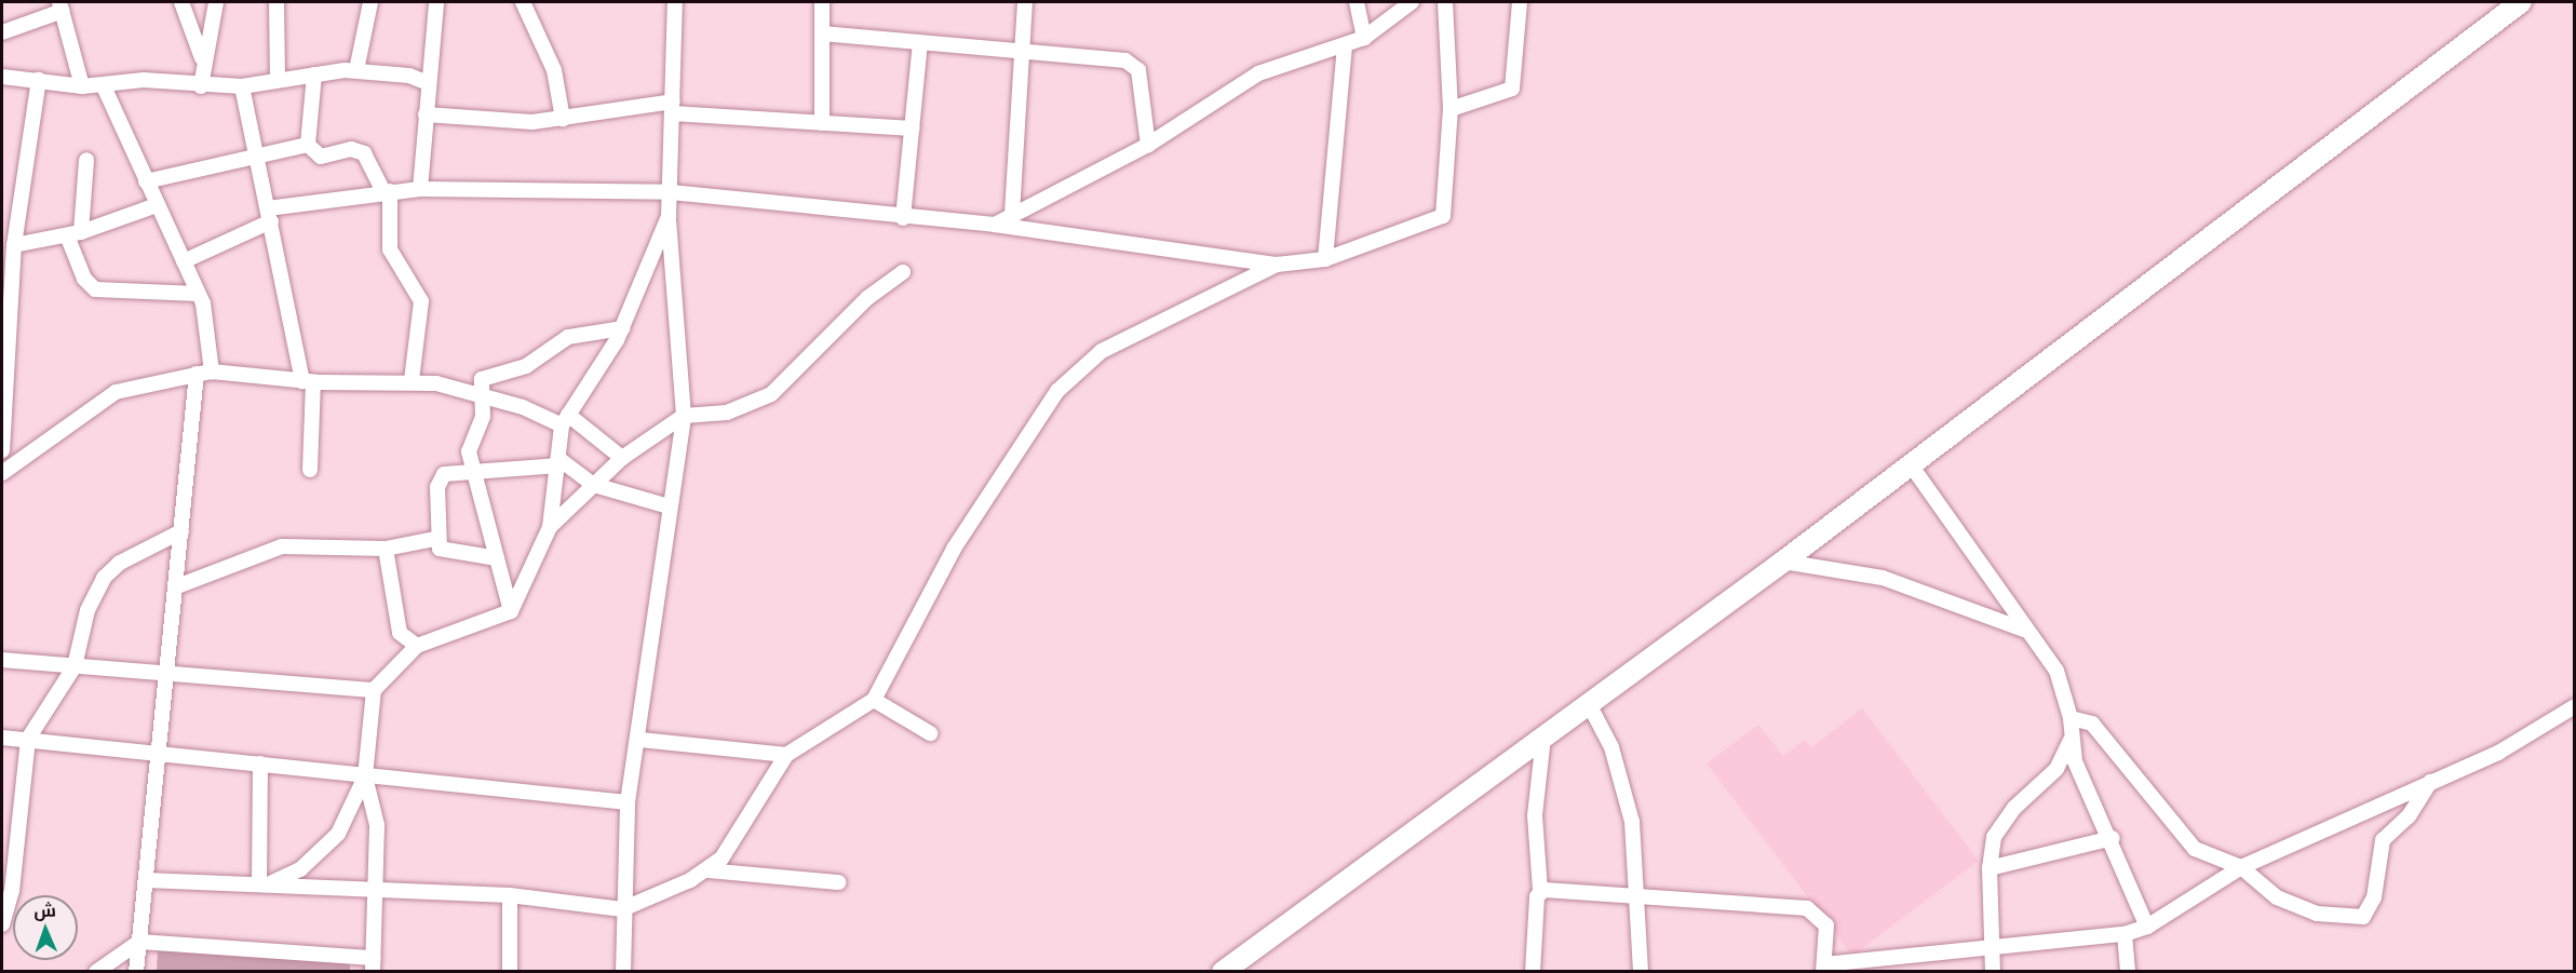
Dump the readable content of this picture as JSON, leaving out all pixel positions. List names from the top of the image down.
{
  "north": "top"
}
